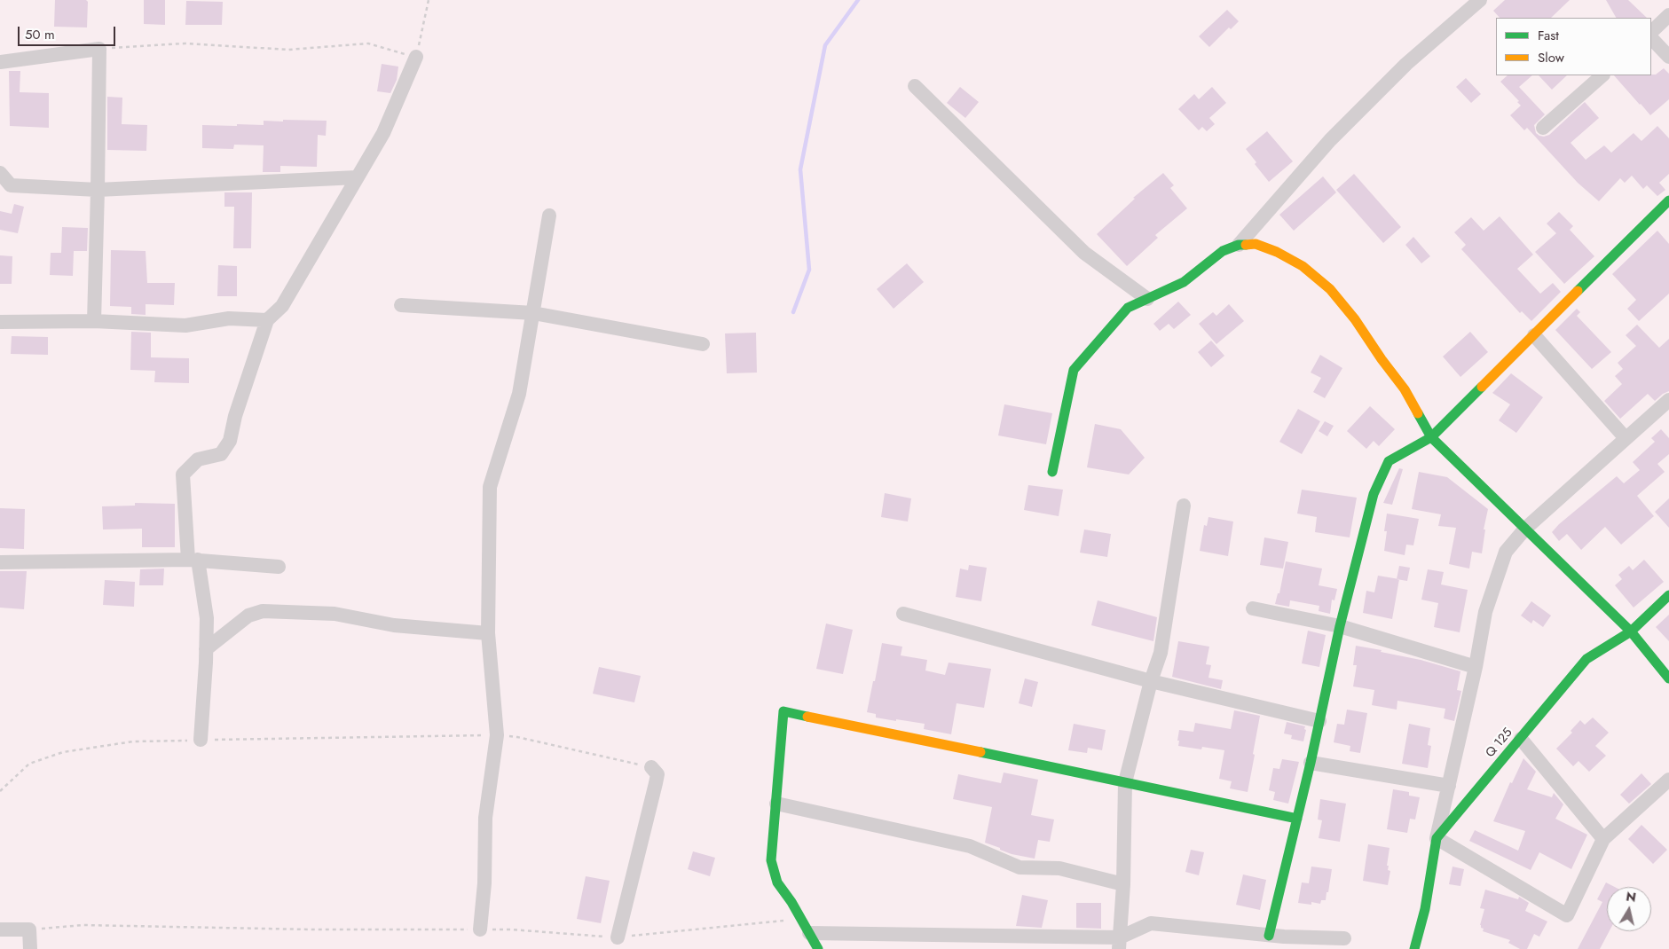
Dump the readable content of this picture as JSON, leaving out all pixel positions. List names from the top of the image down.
{
  "streets": {
    "street": ["Q 125"]
  },
  "legend": ["Fast", "Slow"],
  "scale_bar": "50 m",
  "north": "top"
}
